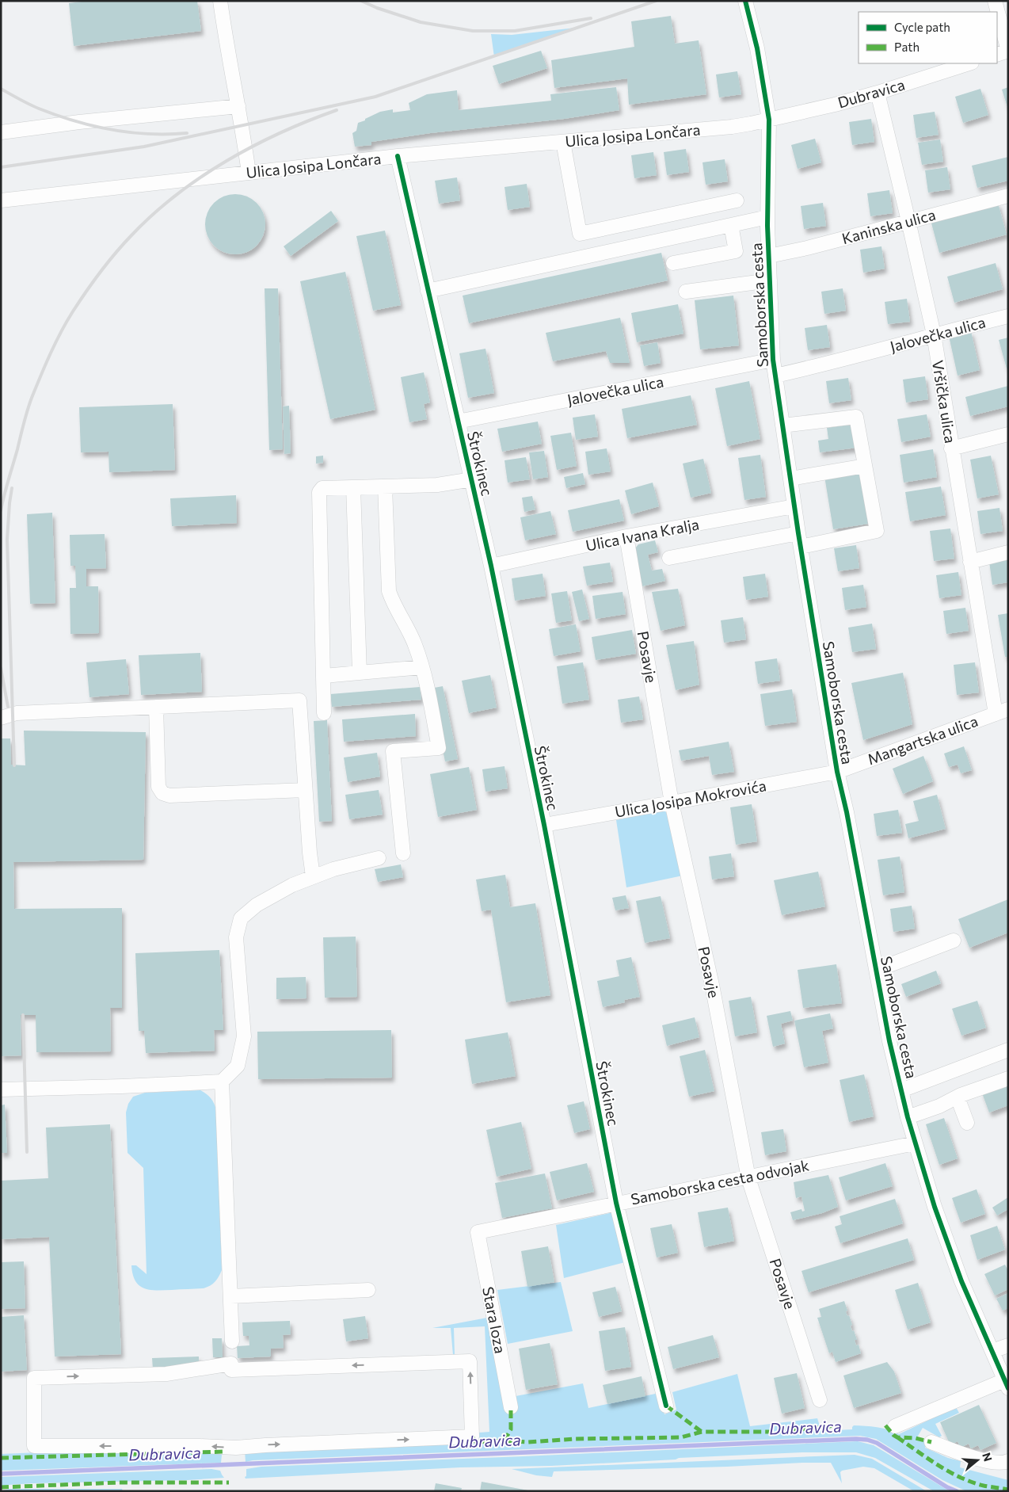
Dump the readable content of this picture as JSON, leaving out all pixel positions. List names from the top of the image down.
{
  "streets": {
    "street": [
      "Dubravica",
      "Ulica Josipa Lončara",
      "Kaninska ulica",
      "Samoborska cesta",
      "Jalovečka ulica",
      "Vršička ulica",
      "Štrokinec",
      "Ulica Ivana Kralja",
      "Posavje",
      "Mangartska ulica",
      "Ulica Josipa Mokrovića",
      "Samoborska cesta odvojak",
      "Stara loza"
    ]
  },
  "crossings": [
    ["Dubravica", "Ulica Josipa Lončara"],
    ["Dubravica", "Samoborska cesta"],
    ["Dubravica", "Vršička ulica"],
    ["Ulica Josipa Lončara", "Samoborska cesta"],
    ["Ulica Josipa Lončara", "Štrokinec"],
    ["Kaninska ulica", "Samoborska cesta"],
    ["Kaninska ulica", "Vršička ulica"],
    ["Samoborska cesta", "Jalovečka ulica"],
    ["Samoborska cesta", "Ulica Ivana Kralja"],
    ["Samoborska cesta", "Mangartska ulica"],
    ["Samoborska cesta", "Ulica Josipa Mokrovića"],
    ["Samoborska cesta", "Samoborska cesta odvojak"],
    ["Jalovečka ulica", "Vršička ulica"],
    ["Jalovečka ulica", "Štrokinec"],
    ["Vršička ulica", "Mangartska ulica"],
    ["Štrokinec", "Ulica Ivana Kralja"],
    ["Štrokinec", "Ulica Josipa Mokrovića"],
    ["Štrokinec", "Samoborska cesta odvojak"],
    ["Ulica Ivana Kralja", "Posavje"],
    ["Posavje", "Ulica Josipa Mokrovića"],
    ["Posavje", "Samoborska cesta odvojak"],
    ["Mangartska ulica", "Ulica Josipa Mokrovića"],
    ["Samoborska cesta odvojak", "Stara loza"]
  ],
  "water": ["Dubravica"],
  "legend": ["Cycle path", "Path"],
  "north": "right"
}
